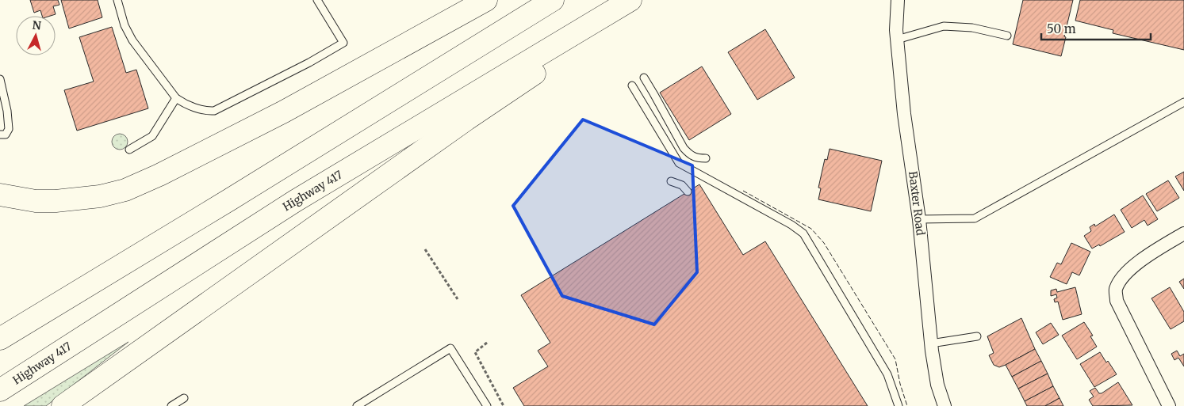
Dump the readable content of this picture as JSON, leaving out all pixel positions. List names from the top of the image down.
{
  "streets": {
    "highway": ["Highway 417"],
    "street": ["Baxter Road"]
  },
  "scale_bar": "50 m",
  "north": "top"
}
